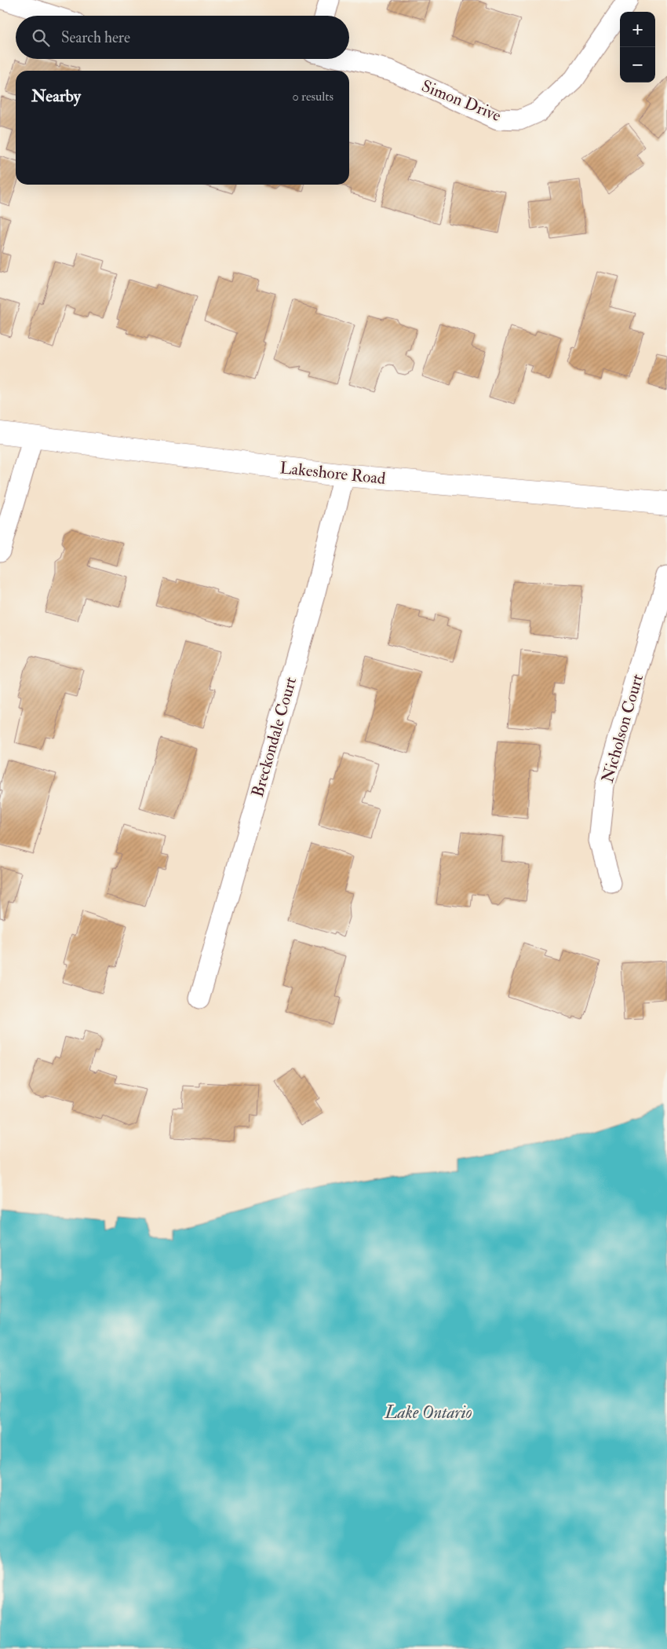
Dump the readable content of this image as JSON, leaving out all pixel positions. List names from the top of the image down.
{
  "streets": {
    "main road": ["Lakeshore Road"],
    "street": ["Simon Drive", "Nicholson Court", "Breckondale Court"]
  },
  "crossings": [
    ["Lakeshore Road", "Breckondale Court"]
  ],
  "water": ["Lake Ontario"],
  "page": {
    "map_buttons": ["+", "−"],
    "search": "Search here",
    "heading": ["Nearby", "0 results"]
  }
}
